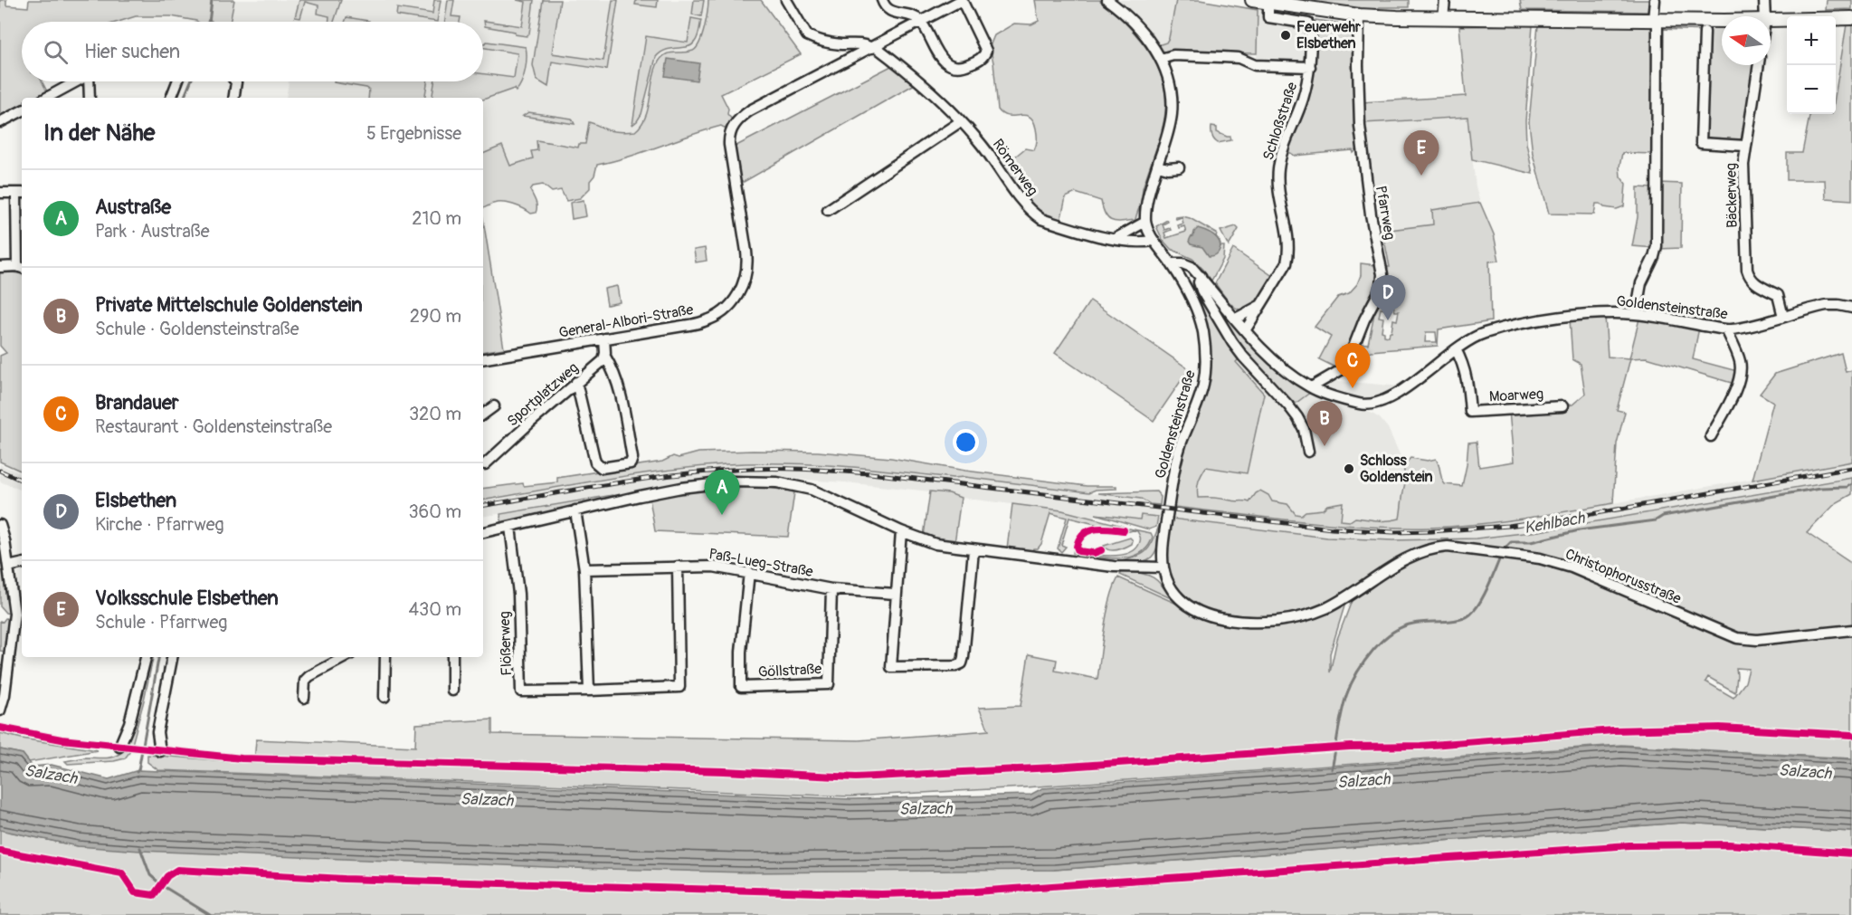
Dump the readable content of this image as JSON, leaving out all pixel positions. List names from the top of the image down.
{
  "streets": {
    "street": [
      "Schloßstraße",
      "Römerweg",
      "Bäckerweg",
      "Pfarrweg",
      "Goldensteinstraße",
      "General-Albori-Straße",
      "Sportplatzweg",
      "Moarweg",
      "Paß-Lueg-Straße",
      "Christophorusstraße",
      "Flößerweg",
      "Göllstraße"
    ]
  },
  "crossings": [
    ["Schloßstraße", "Goldensteinstraße"],
    ["Römerweg", "Goldensteinstraße"],
    ["Römerweg", "General-Albori-Straße"],
    ["Bäckerweg", "Goldensteinstraße"],
    ["Pfarrweg", "Goldensteinstraße"],
    ["Goldensteinstraße", "Moarweg"],
    ["Goldensteinstraße", "Christophorusstraße"],
    ["Paß-Lueg-Straße", "Göllstraße"]
  ],
  "water": ["Kehlbach", "Salzach"],
  "places": ["Feuerwehr Elsbethen", "Schloss Goldenstein"],
  "north": "left",
  "page": {
    "map_buttons": ["+", "−"],
    "search": "Hier suchen",
    "heading": ["In der Nähe", "5 Ergebnisse"],
    "pins": [
      "E",
      "D",
      "C",
      "B",
      "A"
    ],
    "list": [
      {
        "mark": "A",
        "name": "Austraße",
        "note": "Park · Austraße",
        "value": "210 m"
      },
      {
        "mark": "B",
        "name": "Private Mittelschule Goldenstein",
        "note": "Schule · Goldensteinstraße",
        "value": "290 m"
      },
      {
        "mark": "C",
        "name": "Brandauer",
        "note": "Restaurant · Goldensteinstraße",
        "value": "320 m"
      },
      {
        "mark": "D",
        "name": "Elsbethen",
        "note": "Kirche · Pfarrweg",
        "value": "360 m"
      },
      {
        "mark": "E",
        "name": "Volksschule Elsbethen",
        "note": "Schule · Pfarrweg",
        "value": "430 m"
      }
    ]
  }
}
